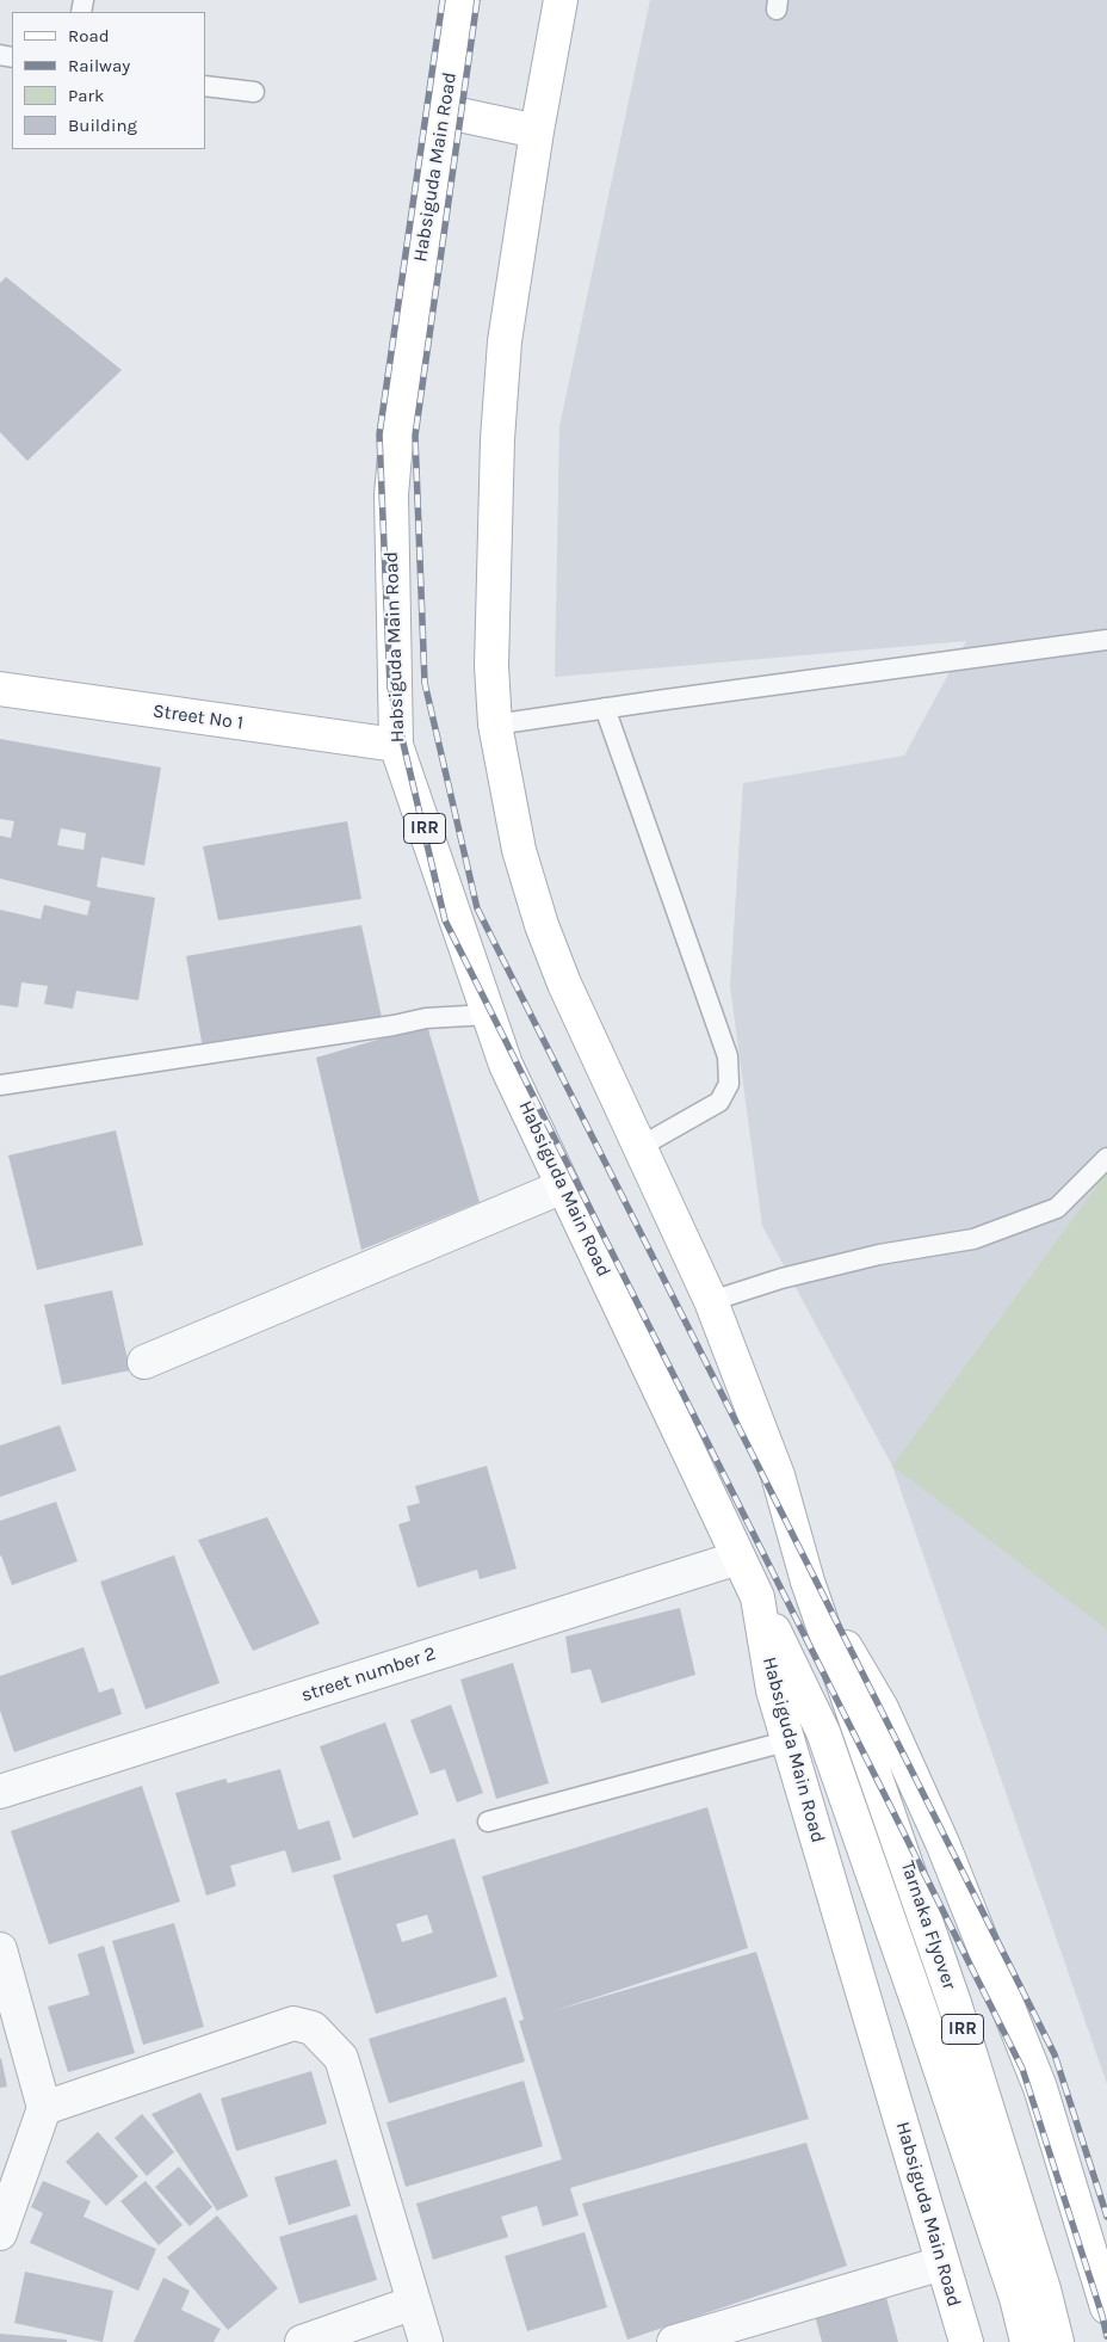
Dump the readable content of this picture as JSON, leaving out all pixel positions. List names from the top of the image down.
{
  "streets": {
    "main road": [
      "Habsiguda Main Road",
      "Street No 1",
      "IRR",
      "Tarnaka Flyover"
    ],
    "street": ["street number 2"]
  },
  "crossings": [
    ["Habsiguda Main Road", "Street No 1"],
    ["Habsiguda Main Road", "street number 2"],
    ["Habsiguda Main Road", "Tarnaka Flyover"],
    ["IRR", "Tarnaka Flyover"]
  ],
  "legend": [
    "Road",
    "Railway",
    "Park",
    "Building"
  ]
}
